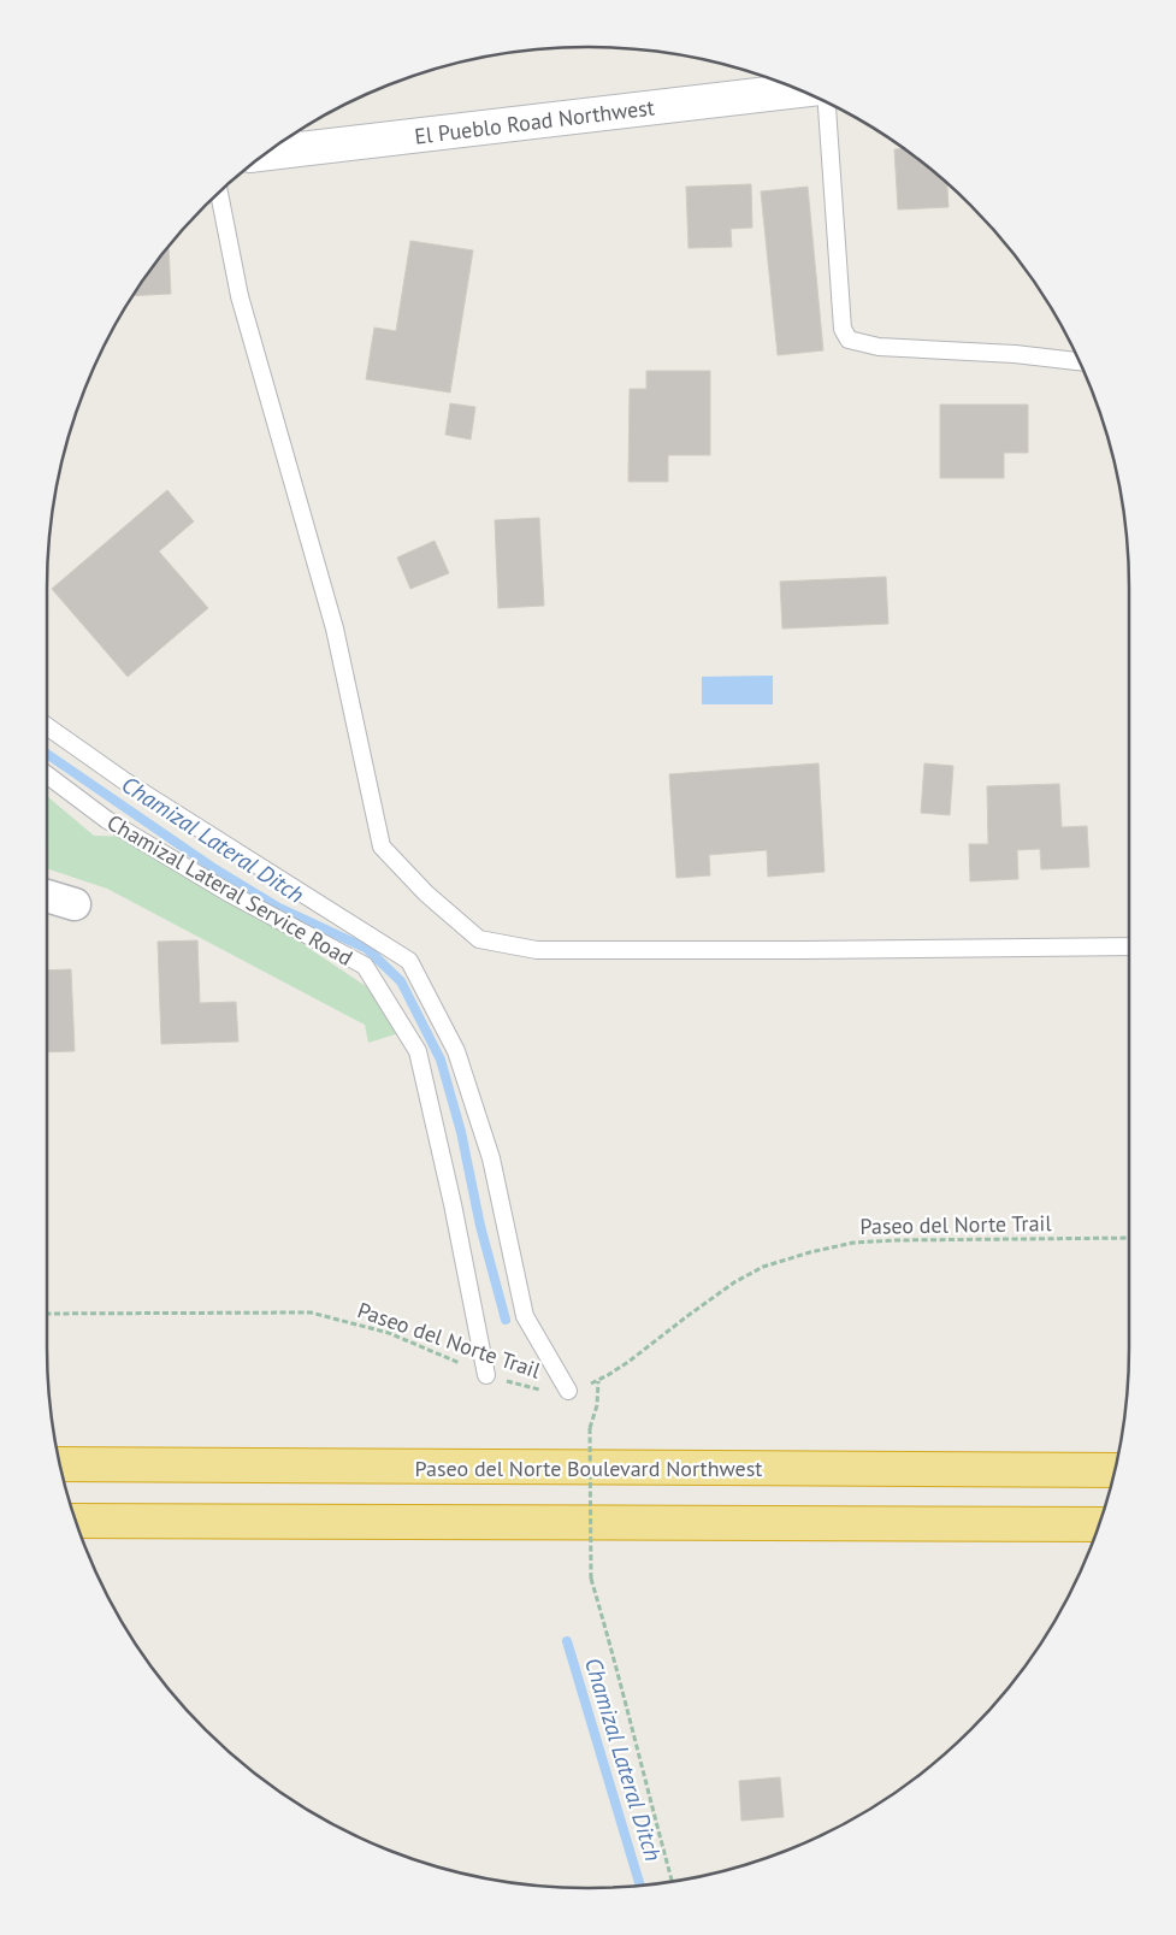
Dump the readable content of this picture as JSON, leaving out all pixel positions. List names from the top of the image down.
{
  "streets": {
    "highway": ["Paseo del Norte Boulevard Northwest"],
    "street": ["El Pueblo Road Northwest"],
    "lane": ["Chamizal Lateral Service Road"],
    "path": ["Paseo del Norte Trail"]
  },
  "crossings": [
    ["Chamizal Lateral Service Road", "Paseo del Norte Trail"]
  ],
  "water": ["Chamizal Lateral Ditch"]
}
